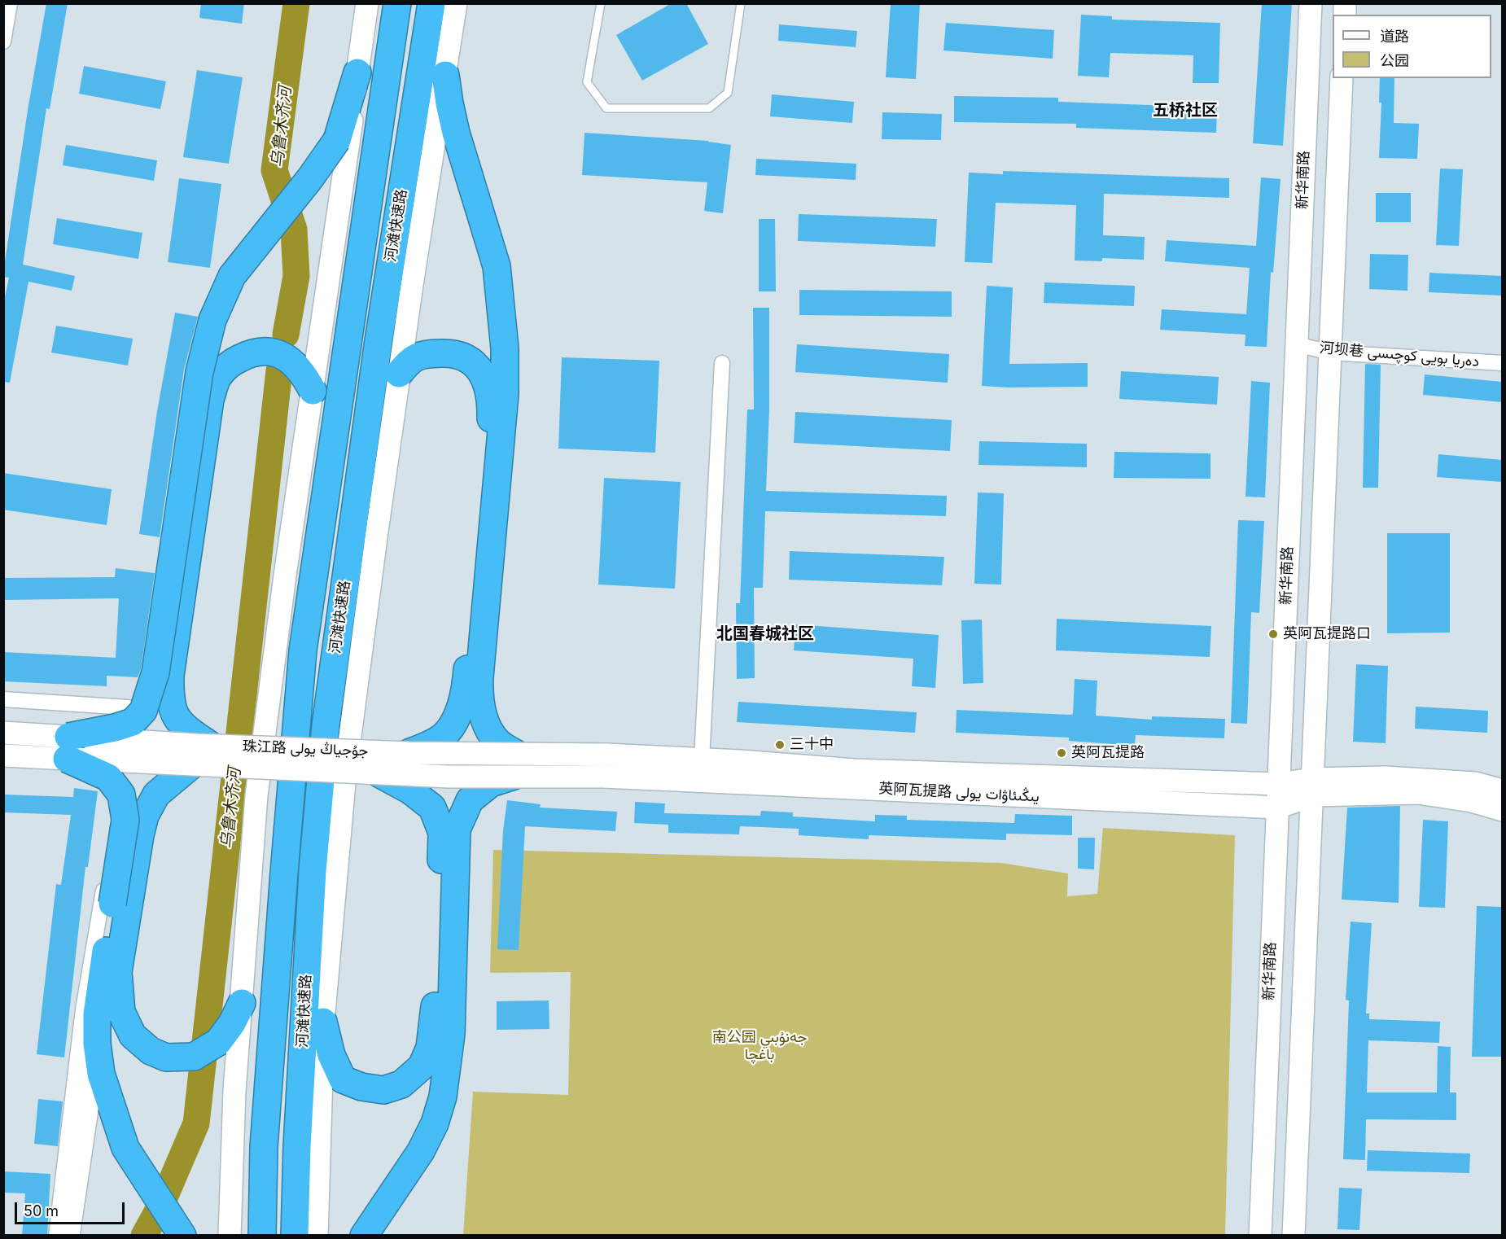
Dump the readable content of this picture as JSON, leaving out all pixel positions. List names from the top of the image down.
{
  "streets": {
    "highway": ["河滩快速路"],
    "street": [
      "新华南路",
      "河坝巷 دەريا بويى كوچىسى",
      "珠江路 جۇجياڭ يولى",
      "英阿瓦提路 يىڭىئاۋات يولى"
    ]
  },
  "crossings": [
    ["新华南路", "河坝巷 دەريا بويى كوچىسى"],
    ["新华南路", "英阿瓦提路 يىڭىئاۋات يولى"],
    ["珠江路 جۇجياڭ يولى", "英阿瓦提路 يىڭىئاۋات يولى"]
  ],
  "districts": ["五桥社区", "北国春城社区"],
  "water": ["乌鲁木齐河"],
  "parks": ["南公园 جەنۇبىي باغچا"],
  "places": ["英阿瓦提路口", "三十中", "英阿瓦提路"],
  "legend": ["道路", "公园"],
  "scale_bar": "50 m"
}
